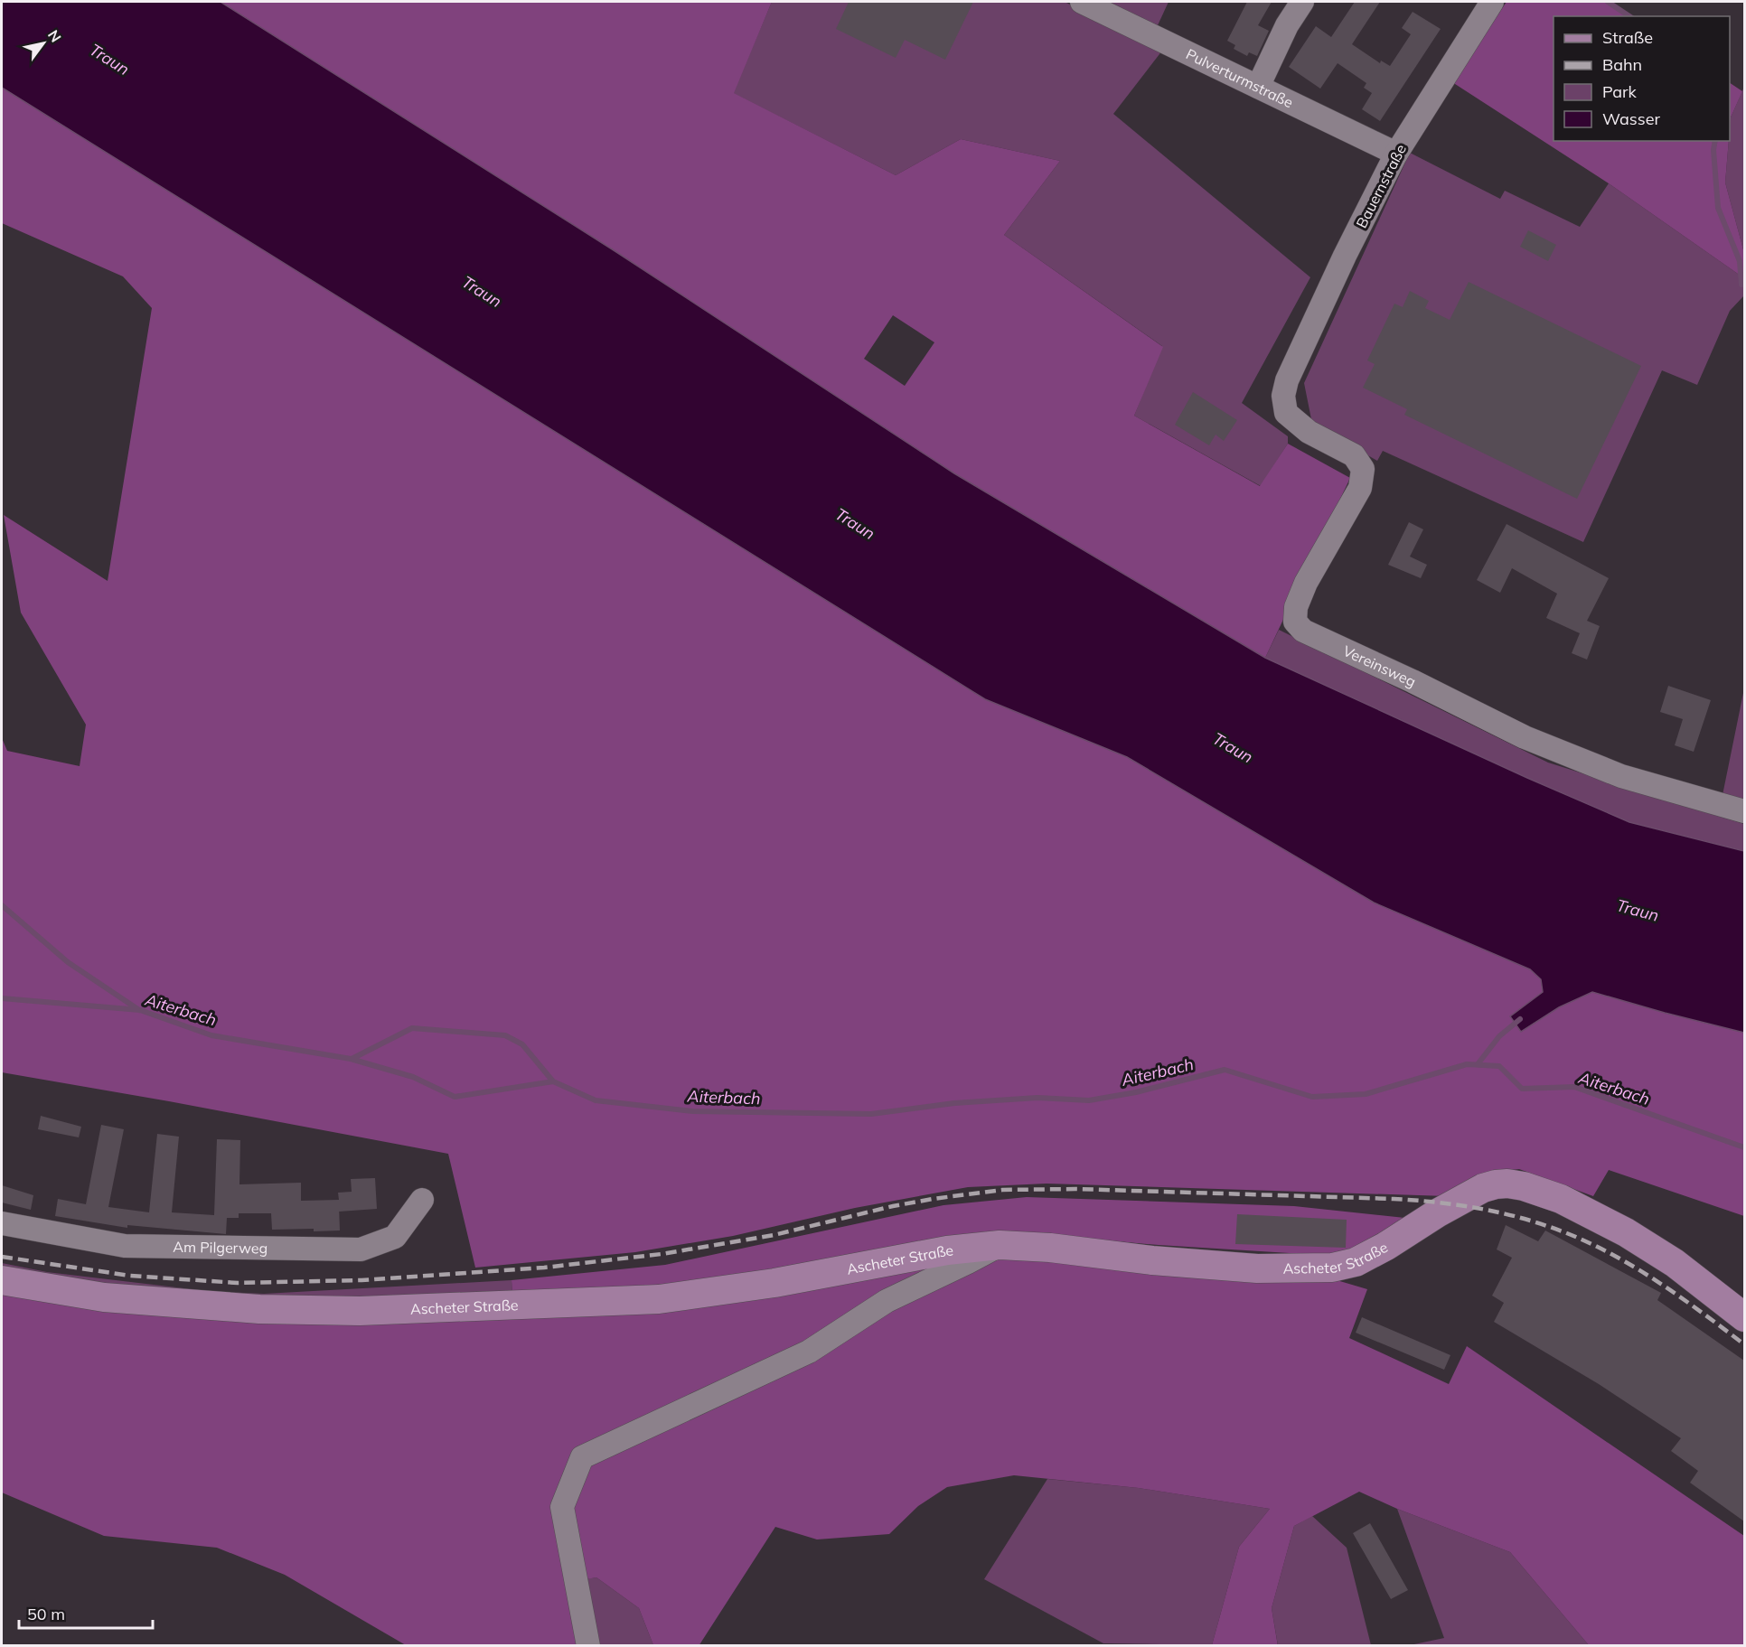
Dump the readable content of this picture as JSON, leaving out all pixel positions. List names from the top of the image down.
{
  "streets": {
    "main road": ["Ascheter Straße"],
    "street": [
      "Pulverturmstraße",
      "Bauernstraße",
      "Vereinsweg",
      "Am Pilgerweg"
    ]
  },
  "crossings": [
    ["Pulverturmstraße", "Bauernstraße"],
    ["Bauernstraße", "Vereinsweg"]
  ],
  "water": ["Traun", "Aiterbach"],
  "legend": [
    "Straße",
    "Bahn",
    "Park",
    "Wasser"
  ],
  "scale_bar": "50 m",
  "north": "top right"
}
